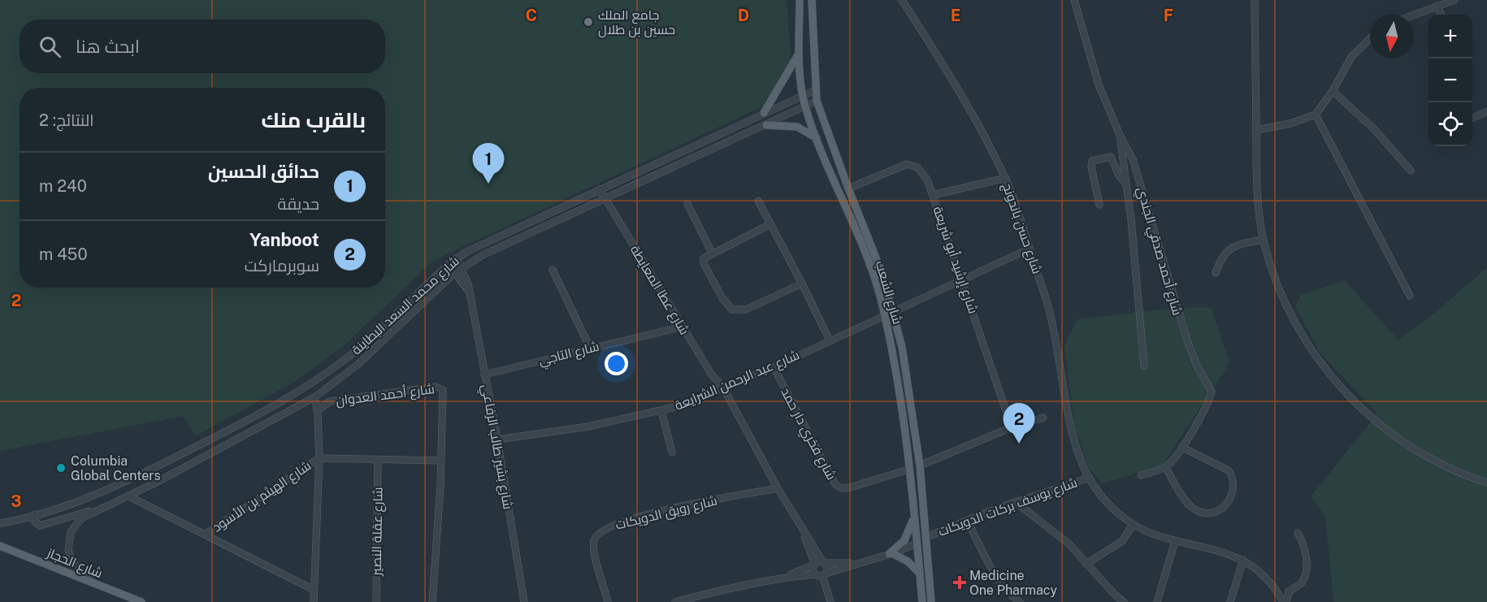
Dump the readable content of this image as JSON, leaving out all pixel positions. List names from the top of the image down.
{
  "streets": {
    "main road": ["شارع الشعب", "شارع الحجاز"],
    "street": [
      "شارع حسن باندونج",
      "شارع أحمد صدقي الجندي",
      "شارع إرشيد أبو شريعة",
      "شارع عطا المعايطة",
      "شارع محمد السعد البطاينة",
      "شارع التاجي",
      "شارع عبد الرحمن الشرايعة",
      "شارع أحمد العدوان",
      "شارع فخري دار حمد",
      "شارع بشير طالب الرفاعي",
      "شارع الهيثم بن الأسود",
      "شارع يوسف بركات الدويكات",
      "شارع رويق الدويكات",
      "شارع عقلة النصير"
    ]
  },
  "crossings": [
    ["شارع حسن باندونج", "شارع عبد الرحمن الشرايعة"],
    ["شارع حسن باندونج", "شارع يوسف بركات الدويكات"],
    ["شارع إرشيد أبو شريعة", "شارع الشعب"],
    ["شارع إرشيد أبو شريعة", "شارع عبد الرحمن الشرايعة"],
    ["شارع عطا المعايطة", "شارع محمد السعد البطاينة"],
    ["شارع عطا المعايطة", "شارع التاجي"],
    ["شارع عطا المعايطة", "شارع عبد الرحمن الشرايعة"],
    ["شارع الشعب", "شارع محمد السعد البطاينة"],
    ["شارع الشعب", "شارع عبد الرحمن الشرايعة"],
    ["شارع الشعب", "شارع فخري دار حمد"],
    ["شارع الشعب", "شارع يوسف بركات الدويكات"],
    ["شارع محمد السعد البطاينة", "شارع أحمد العدوان"],
    ["شارع محمد السعد البطاينة", "شارع بشير طالب الرفاعي"],
    ["شارع محمد السعد البطاينة", "شارع الحجاز"],
    ["شارع التاجي", "شارع بشير طالب الرفاعي"],
    ["شارع عبد الرحمن الشرايعة", "شارع فخري دار حمد"],
    ["شارع عبد الرحمن الشرايعة", "شارع بشير طالب الرفاعي"],
    ["شارع أحمد العدوان", "شارع الهيثم بن الأسود"],
    ["شارع الهيثم بن الأسود", "شارع عقلة النصير"]
  ],
  "places": {
    "other": ["جامع الملك حسين بن طلال", "Columbia Global Centers"],
    "health": ["Medicine One Pharmacy"]
  },
  "north": "bottom",
  "page": {
    "map_buttons": ["+", "−"],
    "search": "ابحث هنا",
    "heading": ["بالقرب منك", "النتائج: 2"],
    "pins": ["1", "2"],
    "list": [
      {
        "mark": "1",
        "name": "حدائق الحسين",
        "note": "حديقة",
        "value": "240 m"
      },
      {
        "mark": "2",
        "name": "Yanboot",
        "note": "سوبرماركت",
        "value": "450 m"
      }
    ]
  },
  "grid": {
    "columns": [
      "C",
      "D",
      "E",
      "F"
    ],
    "rows": ["2", "3"]
  }
}
